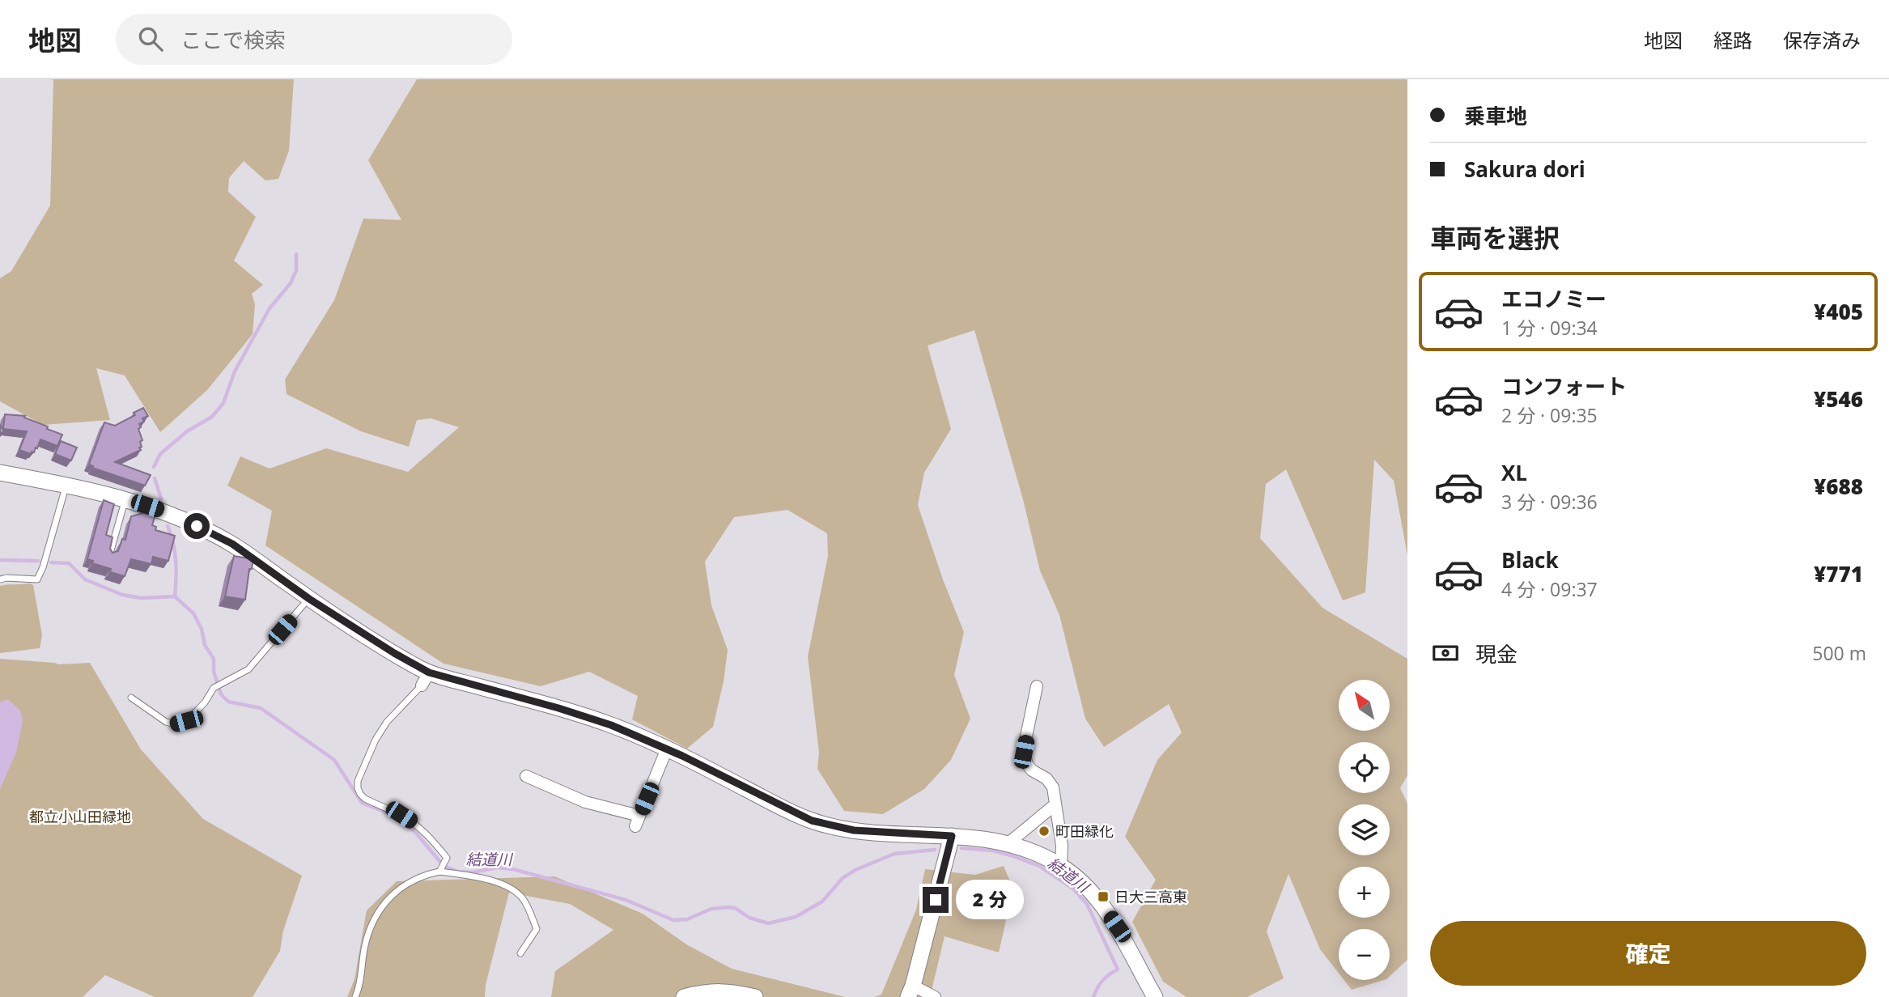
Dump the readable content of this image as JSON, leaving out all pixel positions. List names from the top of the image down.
{
  "water": ["結道川"],
  "parks": ["都立小山田緑地"],
  "places": {
    "other": ["町田緑化"],
    "transit": ["日大三高東"]
  },
  "north": "top left",
  "page": {
    "header": "地図",
    "search": "ここで検索",
    "nav": ["地図", "経路", "保存済み"],
    "banner": ["乗車地", "Sakura dori"],
    "heading": "車両を選択",
    "list": [
      {
        "name": "エコノミー",
        "note": "1 分 · 09:34",
        "value": "¥405"
      },
      {
        "name": "コンフォート",
        "note": "2 分 · 09:35",
        "value": "¥546"
      },
      {
        "name": "XL",
        "note": "3 分 · 09:36",
        "value": "¥688"
      },
      {
        "name": "Black",
        "note": "4 分 · 09:37",
        "value": "¥771"
      }
    ],
    "pay": ["現金", "500 m"],
    "map_buttons": ["+", "−"],
    "bubble": "2 分",
    "buttons": "確定"
  }
}
